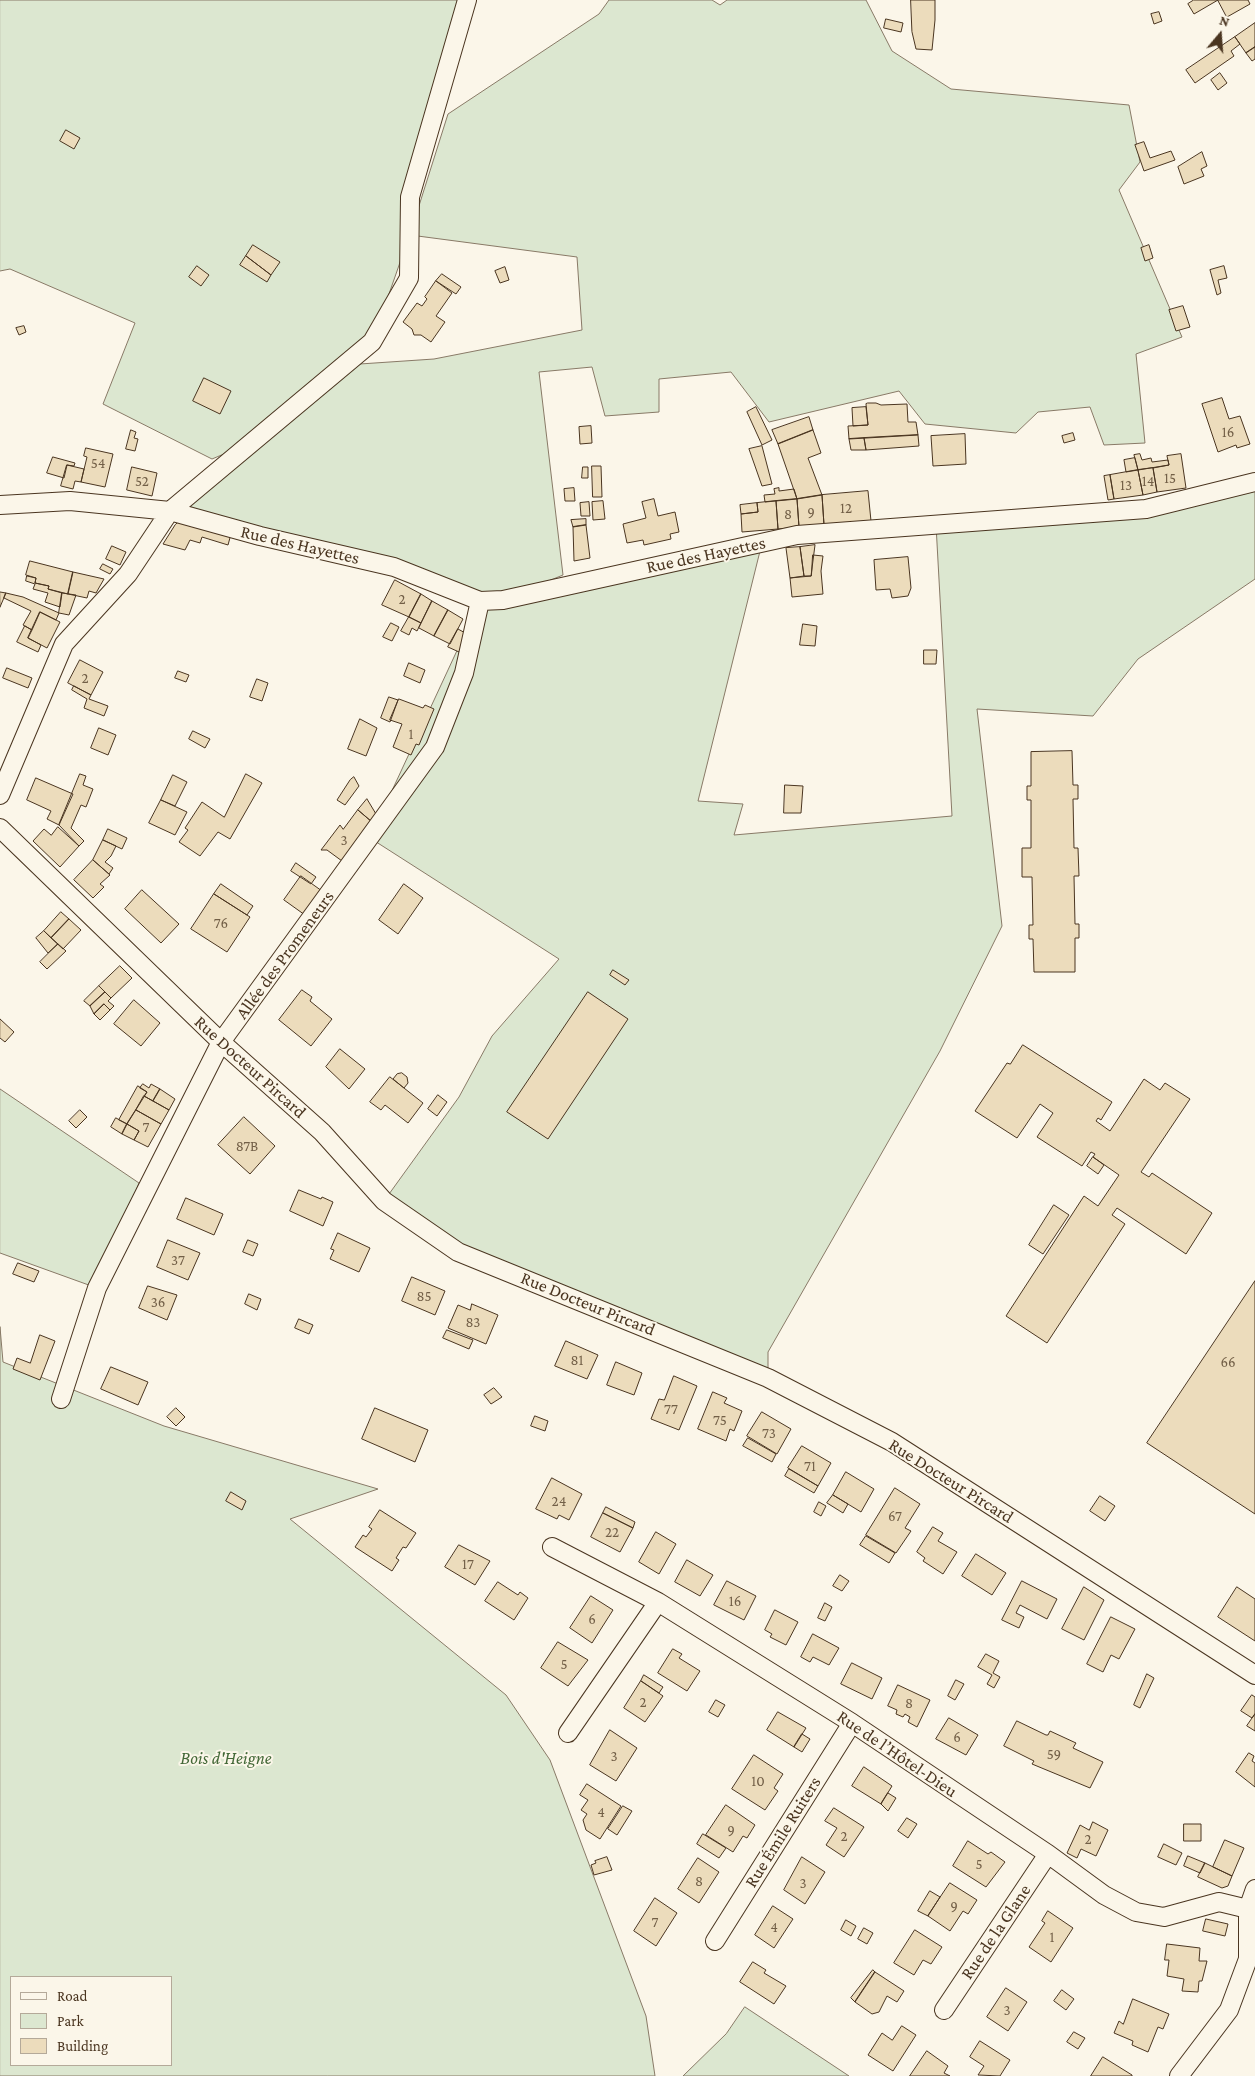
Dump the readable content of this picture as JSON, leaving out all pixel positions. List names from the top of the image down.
{
  "streets": {
    "street": [
      "Rue des Hayettes",
      "Allée des Promeneurs",
      "Rue Docteur Pircard",
      "Rue de l’Hôtel-Dieu",
      "Rue Émile Ruiters",
      "Rue de la Glane"
    ]
  },
  "crossings": [
    ["Rue des Hayettes", "Allée des Promeneurs"],
    ["Allée des Promeneurs", "Rue Docteur Pircard"],
    ["Rue de l’Hôtel-Dieu", "Rue Émile Ruiters"],
    ["Rue de l’Hôtel-Dieu", "Rue de la Glane"]
  ],
  "parks": ["Bois d'Heigne"],
  "house_numbers": [
    "16",
    "54",
    "15",
    "52",
    "14",
    "13",
    "12",
    "9",
    "8",
    "2",
    "2",
    "1",
    "3",
    "76",
    "7",
    "87B",
    "37",
    "85",
    "36",
    "83",
    "81",
    "66",
    "77",
    "75",
    "73",
    "71",
    "24",
    "67",
    "22",
    "17",
    "16",
    "6",
    "5",
    "2",
    "8",
    "6",
    "59",
    "3",
    "10",
    "4",
    "9",
    "2",
    "2",
    "5",
    "8",
    "3",
    "9",
    "7",
    "4",
    "1",
    "3"
  ],
  "legend": ["Road", "Park", "Building"],
  "north": "top"
}
